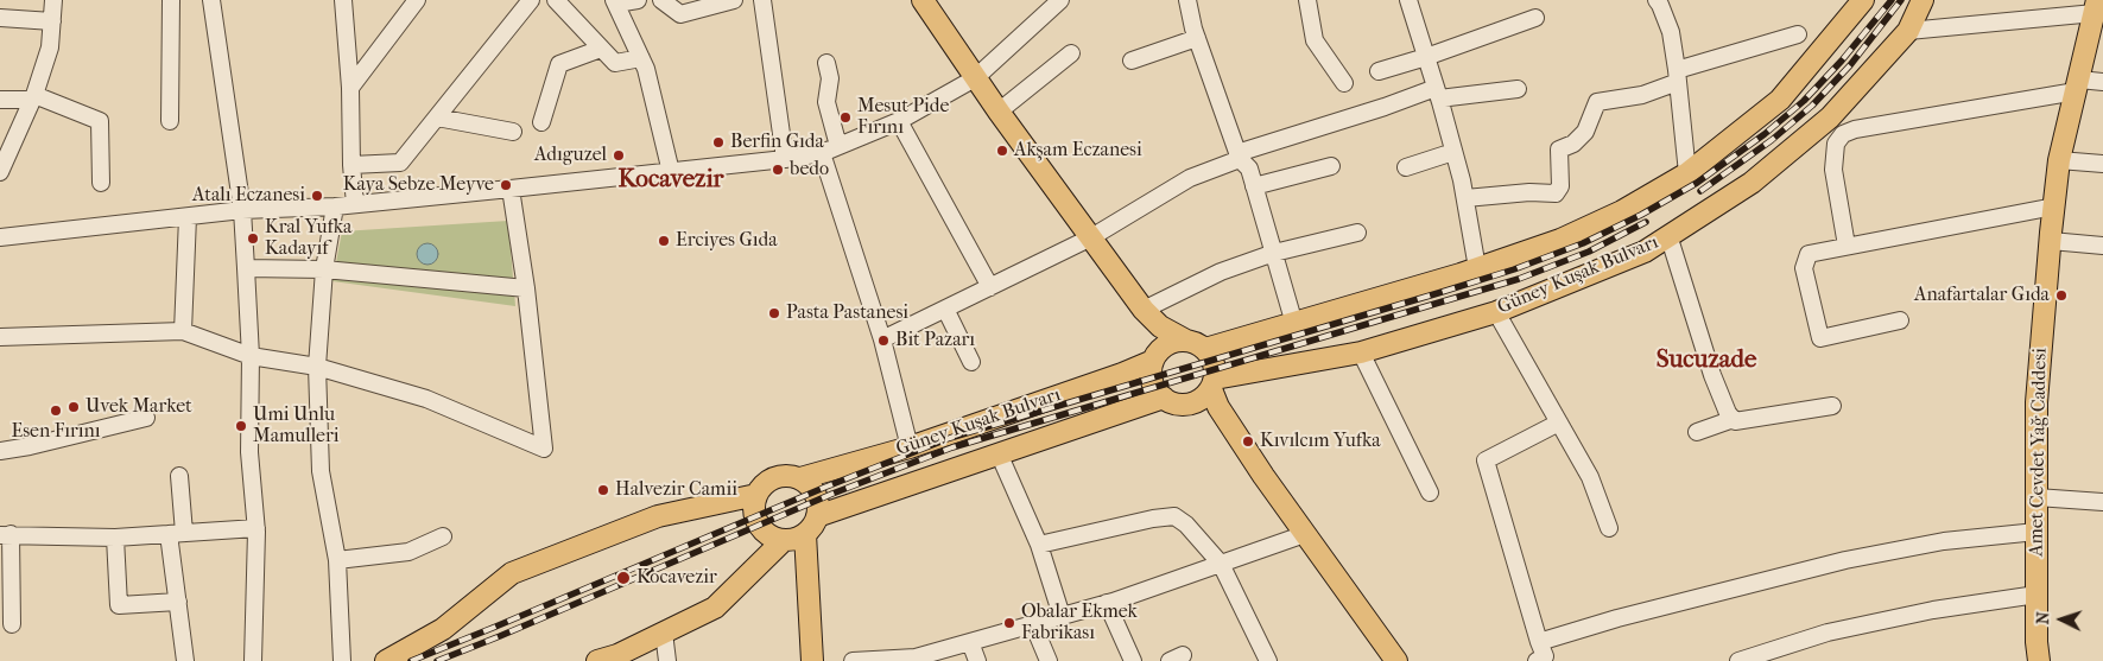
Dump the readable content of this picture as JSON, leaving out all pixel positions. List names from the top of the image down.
{
  "streets": {
    "main road": ["Güney Kuşak Bulvarı", "Amet Cevdet Yağ Caddesi"]
  },
  "districts": ["Kocavezir", "Sucuzade"],
  "places": [
    "Mesut Pide Fırını",
    "Berfin Gıda",
    "Akşam Eczanesi",
    "Adıguzel",
    "bedo",
    "Kaya Sebze Meyve",
    "Atalı Eczanesi",
    "Kral Yufka Kadayıf",
    "Erciyes Gıda",
    "Anafartalar Gıda",
    "Pasta Pastanesi",
    "Bit Pazarı",
    "Uvek Market",
    "Esen Fırını",
    "Umi Unlu Mamulleri",
    "Kıvılcım Yufka",
    "Halvezir Camii",
    "Kocavezir",
    "Obalar Ekmek Fabrikası"
  ],
  "north": "left"
}
